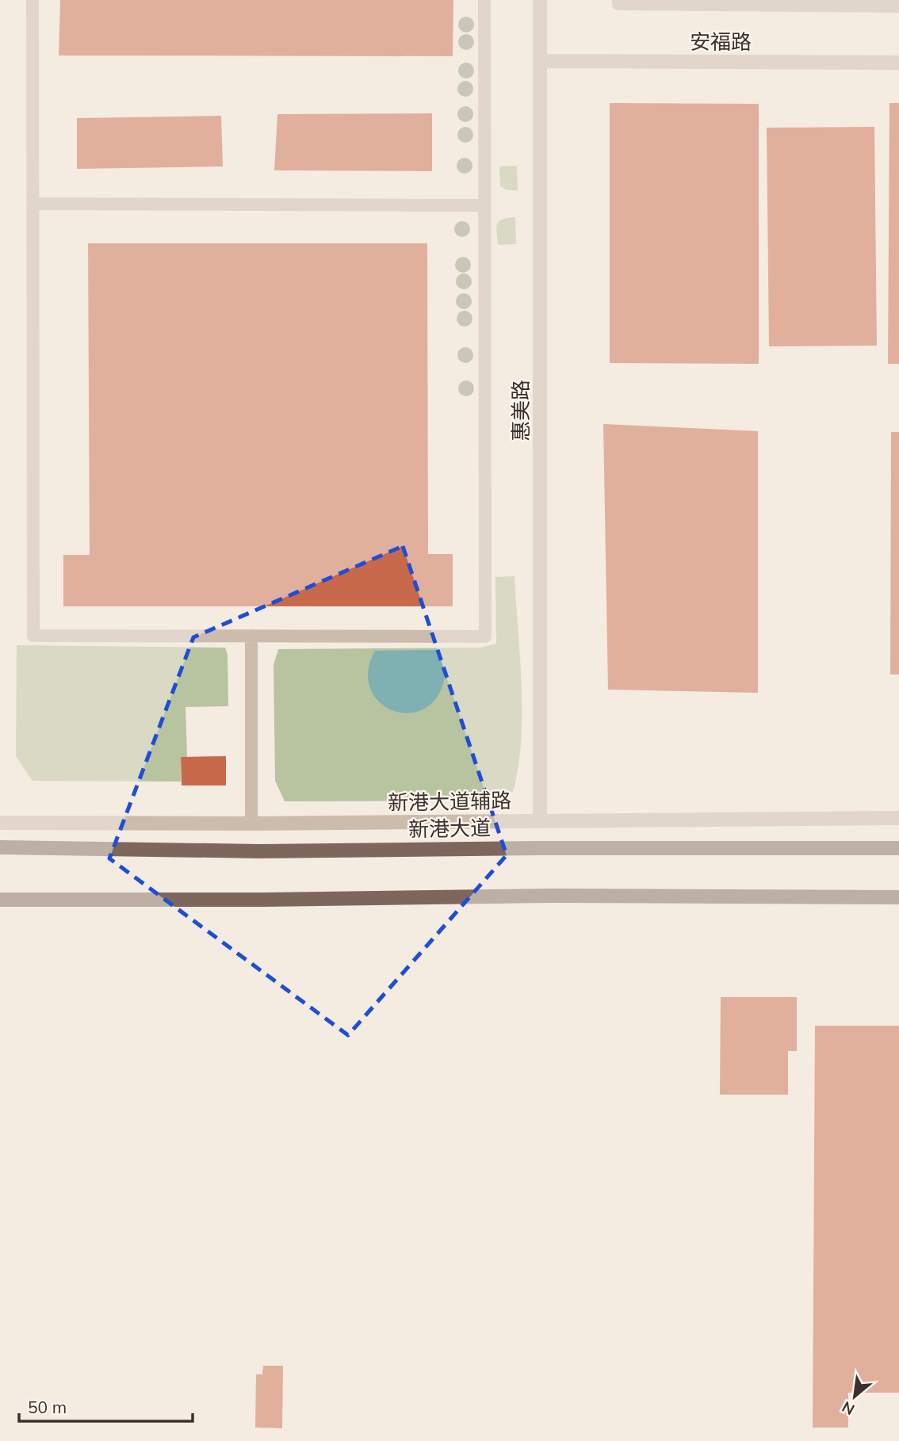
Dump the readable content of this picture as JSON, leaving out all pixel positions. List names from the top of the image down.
{
  "streets": {
    "main road": ["新港大道"],
    "street": ["安福路", "惠美路", "新港大道辅路"]
  },
  "crossings": [
    ["安福路", "惠美路"],
    ["惠美路", "新港大道辅路"]
  ],
  "scale_bar": "50 m",
  "north": "bottom left"
}
